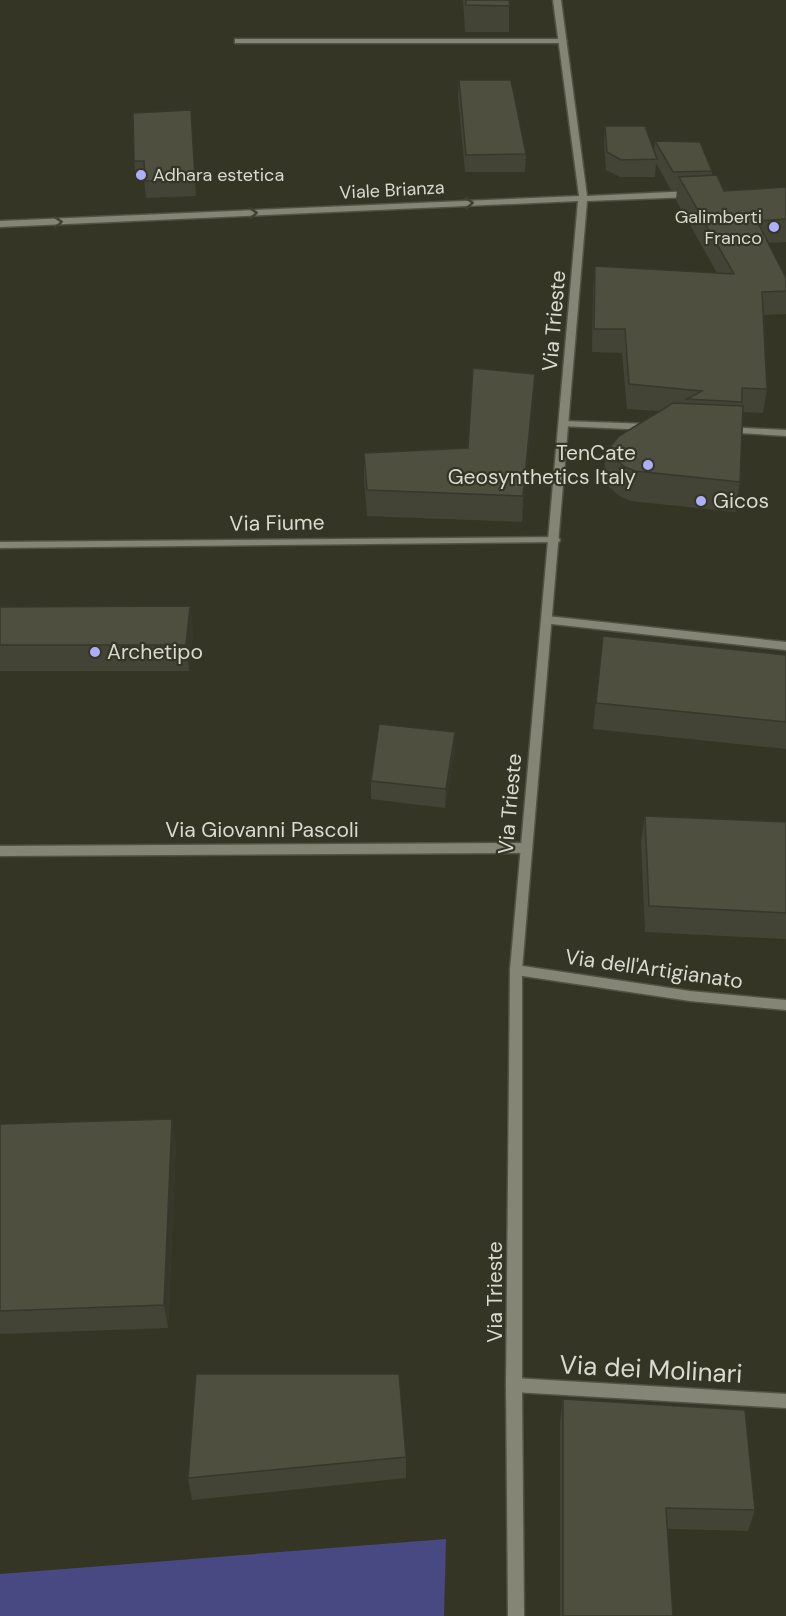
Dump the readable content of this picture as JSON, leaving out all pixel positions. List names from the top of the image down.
{
  "streets": {
    "street": [
      "Viale Brianza",
      "Via Trieste",
      "Via Fiume",
      "Via Giovanni Pascoli",
      "Via dell'Artigianato",
      "Via dei Molinari"
    ]
  },
  "crossings": [
    ["Viale Brianza", "Via Trieste"],
    ["Via Trieste", "Via Fiume"],
    ["Via Trieste", "Via Giovanni Pascoli"],
    ["Via Trieste", "Via dell'Artigianato"],
    ["Via Trieste", "Via dei Molinari"]
  ],
  "one_way": ["Viale Brianza"],
  "places": [
    "Adhara estetica",
    "Galimberti Franco",
    "TenCate Geosynthetics Italy",
    "Gicos",
    "Archetipo"
  ]
}
